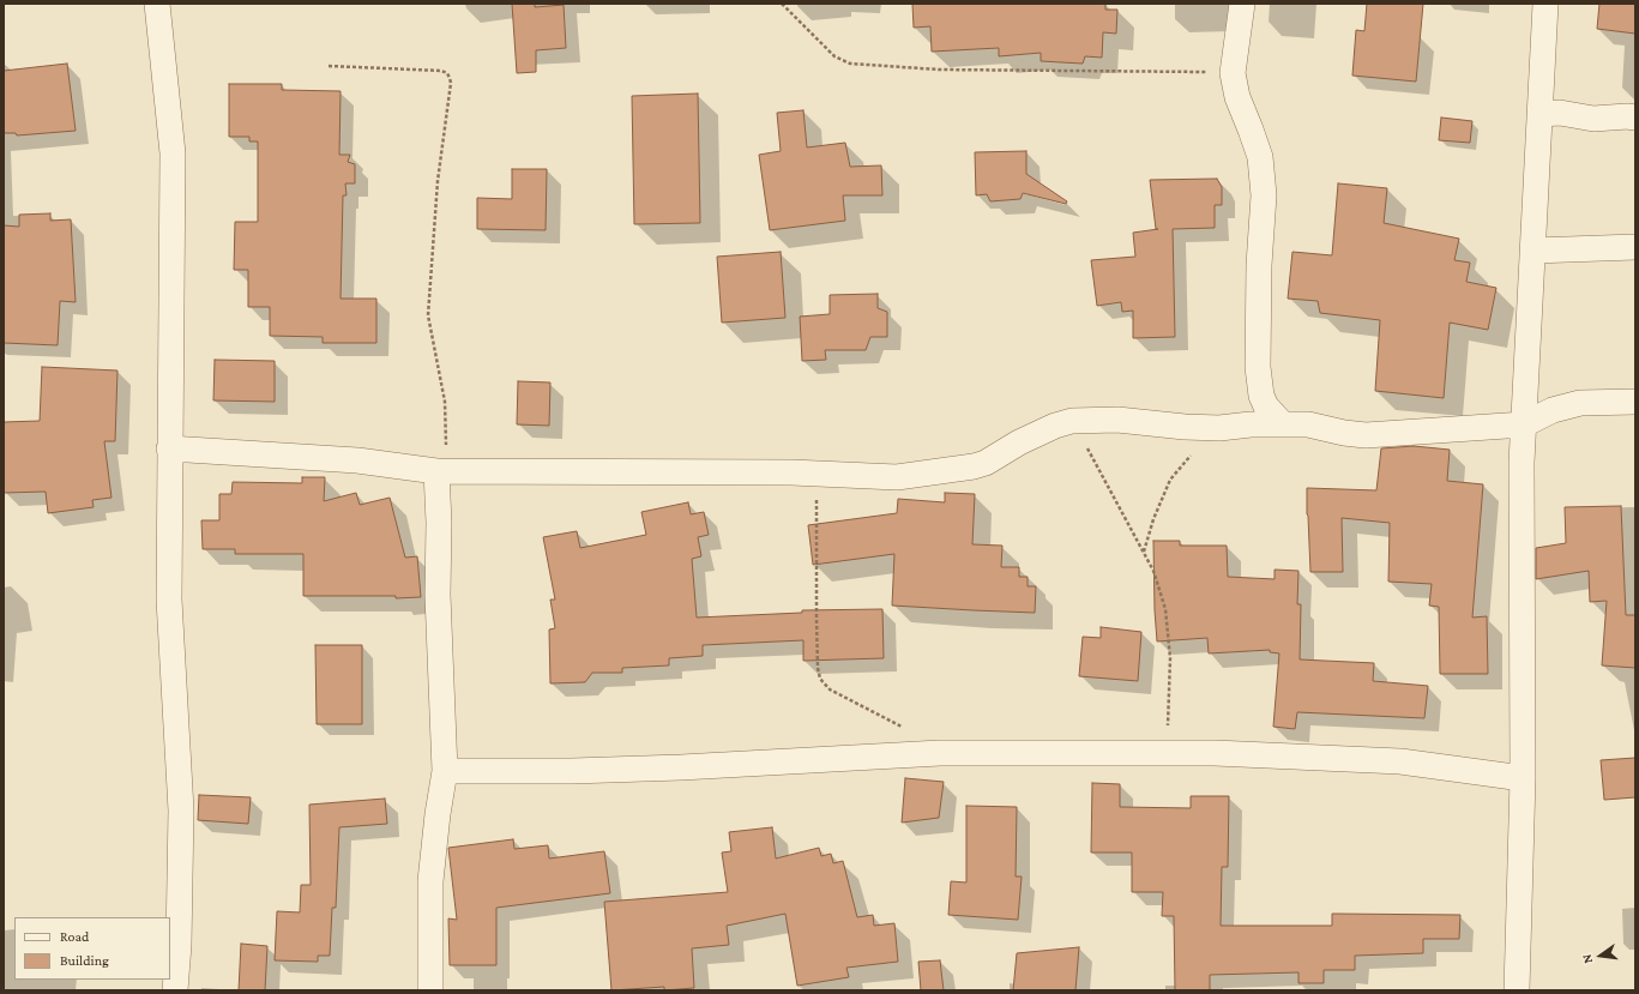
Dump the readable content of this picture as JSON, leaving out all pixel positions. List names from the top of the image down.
{
  "legend": ["Road", "Building"],
  "north": "left"
}
